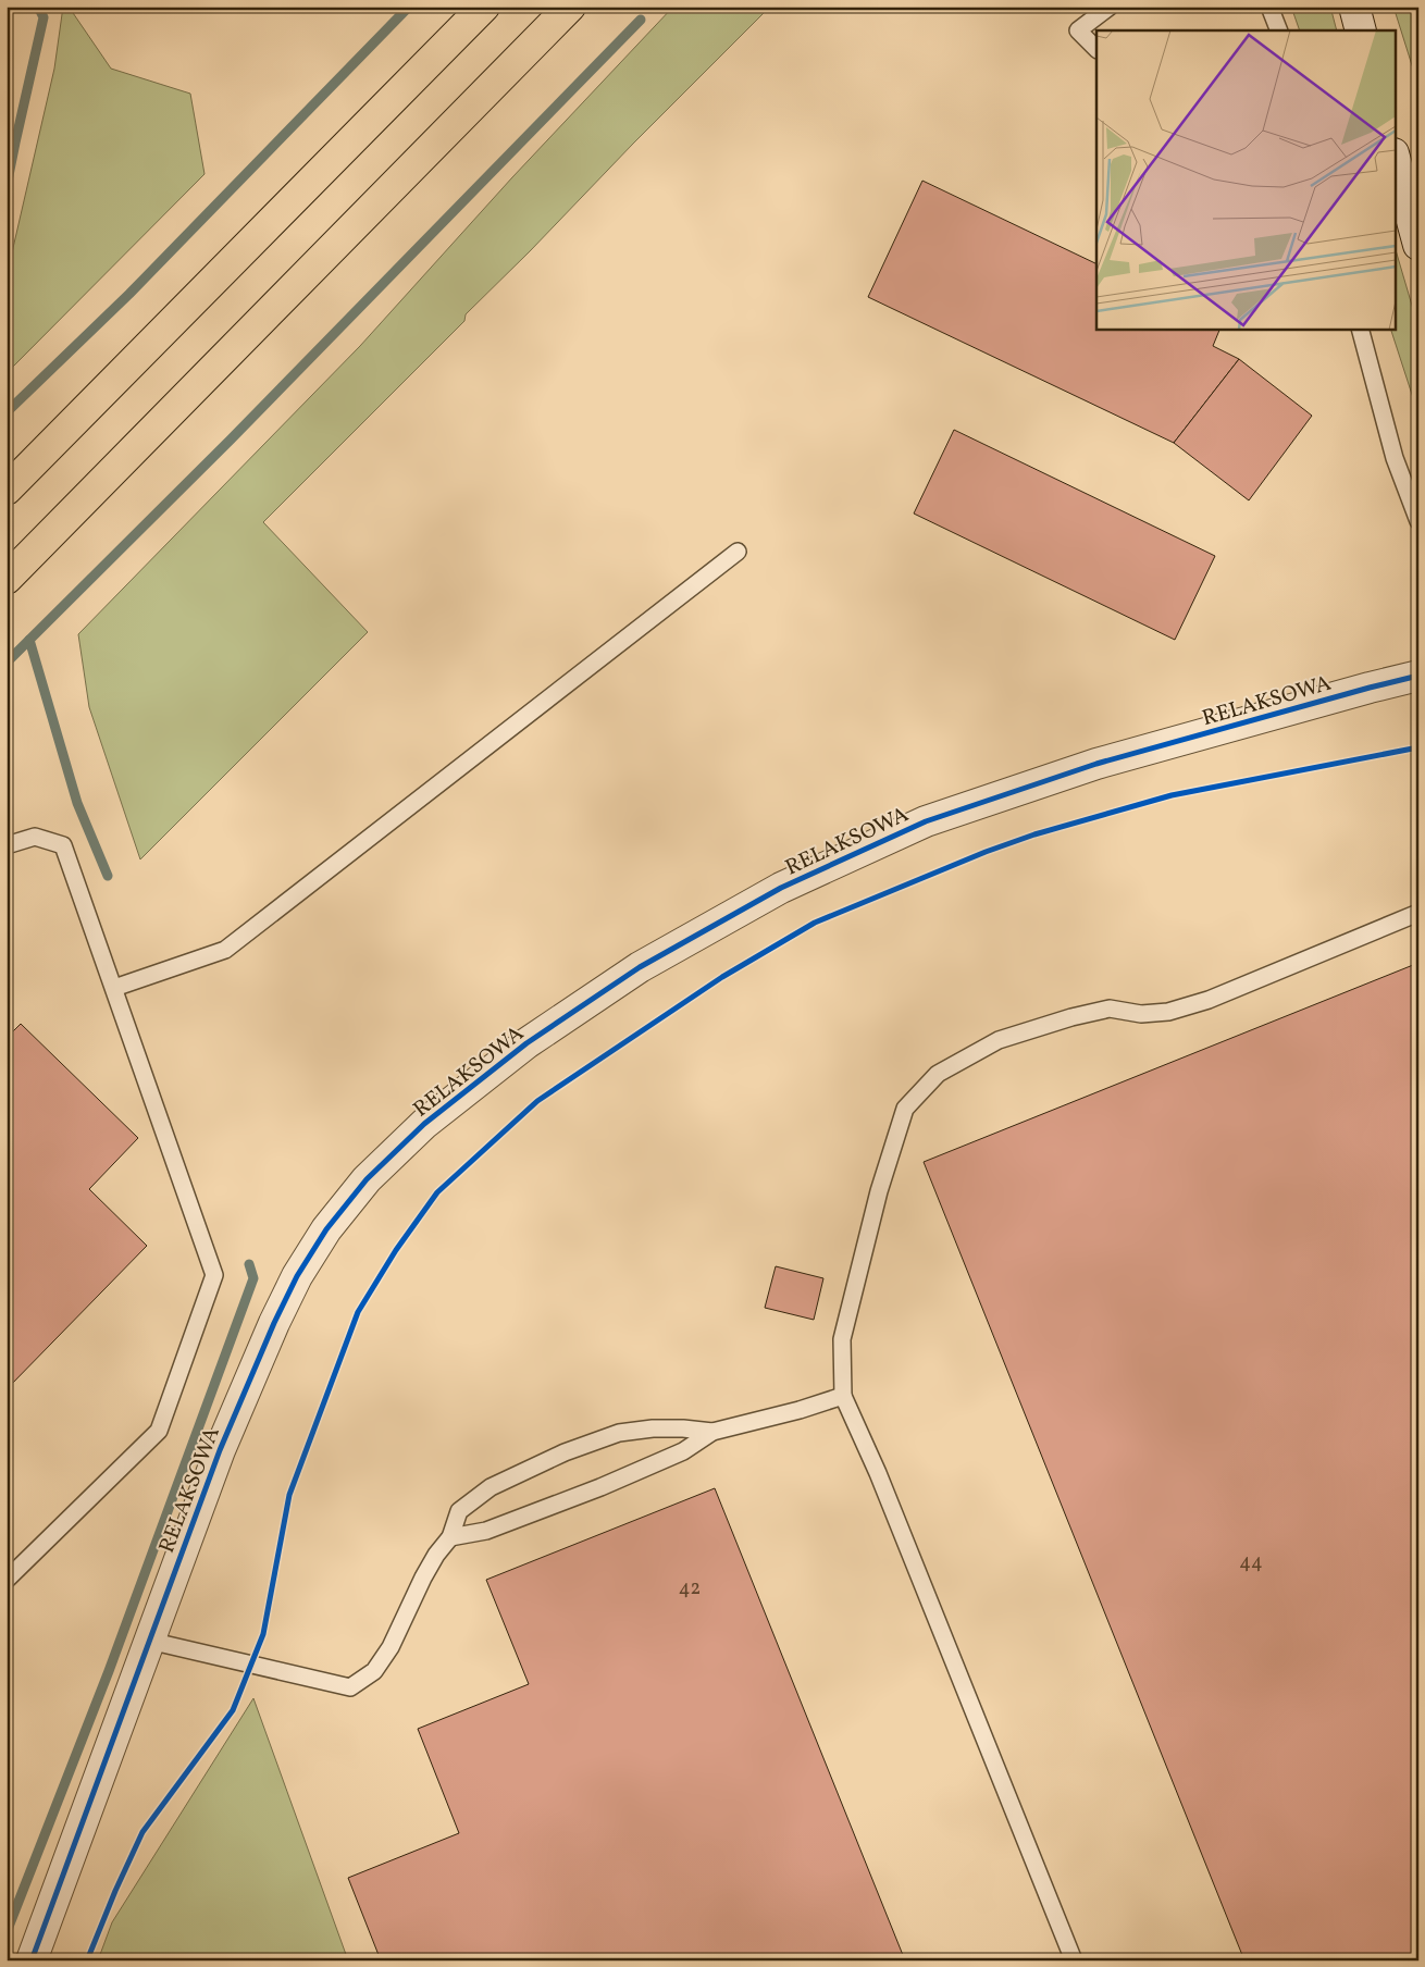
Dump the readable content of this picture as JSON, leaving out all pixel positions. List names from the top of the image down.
{
  "streets": {
    "street": ["RELAKSOWA"]
  },
  "house_numbers": ["44", "42"]
}
